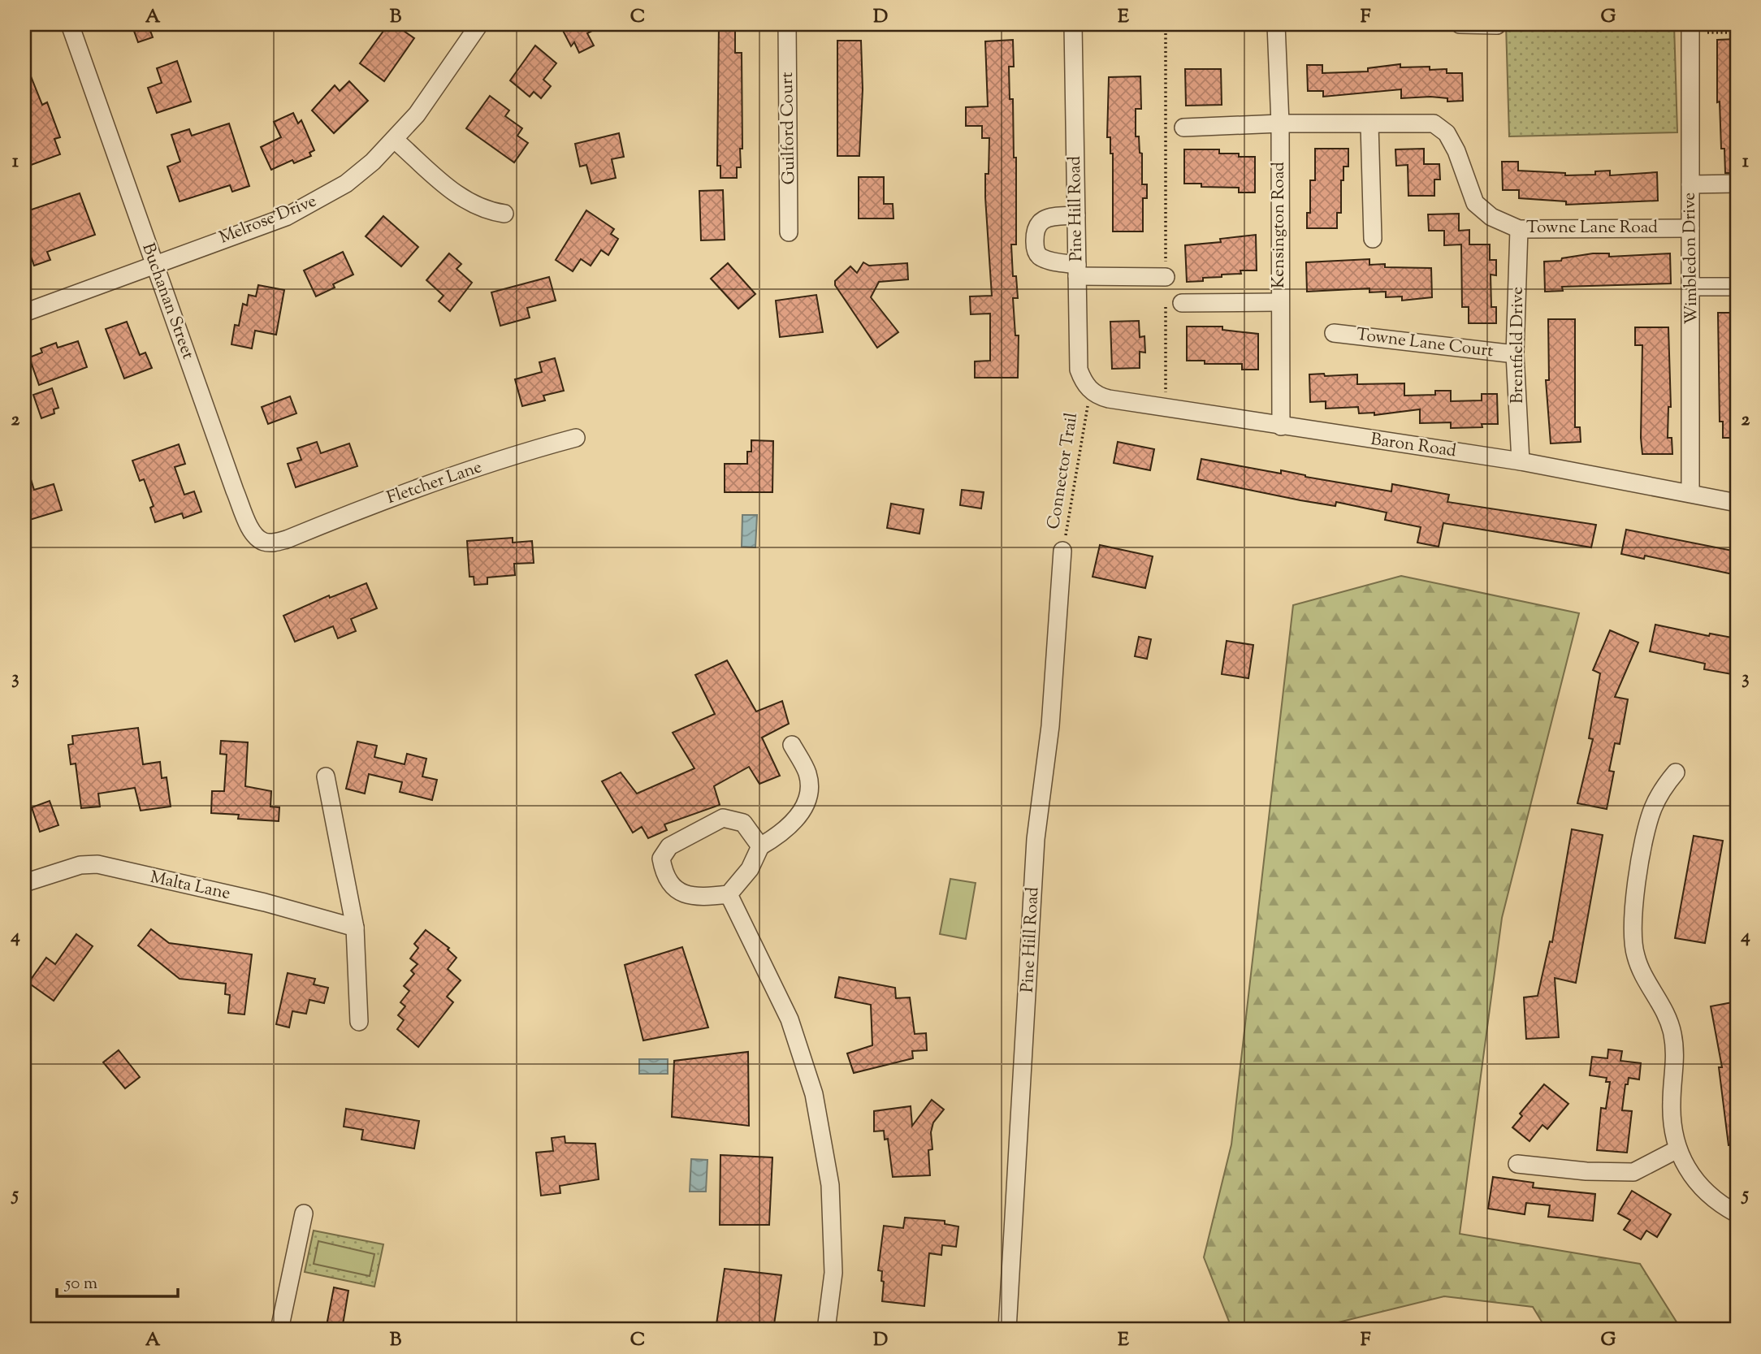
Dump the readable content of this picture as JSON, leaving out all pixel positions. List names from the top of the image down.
{
  "streets": {
    "street": [
      "Guilford Court",
      "Pine Hill Road",
      "Melrose Drive",
      "Kensington Road",
      "Towne Lane Road",
      "Wimbledon Drive",
      "Buchanan Street",
      "Towne Lane Court",
      "Brentfield Drive",
      "Baron Road",
      "Fletcher Lane",
      "Malta Lane"
    ],
    "path": ["Connector Trail"]
  },
  "crossings": [
    ["Pine Hill Road", "Baron Road"],
    ["Pine Hill Road", "Connector Trail"],
    ["Melrose Drive", "Buchanan Street"],
    ["Kensington Road", "Towne Lane Road"],
    ["Kensington Road", "Baron Road"],
    ["Towne Lane Road", "Wimbledon Drive"],
    ["Towne Lane Road", "Brentfield Drive"],
    ["Wimbledon Drive", "Baron Road"],
    ["Buchanan Street", "Fletcher Lane"],
    ["Towne Lane Court", "Brentfield Drive"],
    ["Brentfield Drive", "Baron Road"],
    ["Baron Road", "Connector Trail"]
  ],
  "scale_bar": "50 m",
  "grid": {
    "columns": [
      "A",
      "B",
      "C",
      "D",
      "E",
      "F",
      "G"
    ],
    "rows": [
      "1",
      "2",
      "3",
      "4",
      "5"
    ]
  }
}
